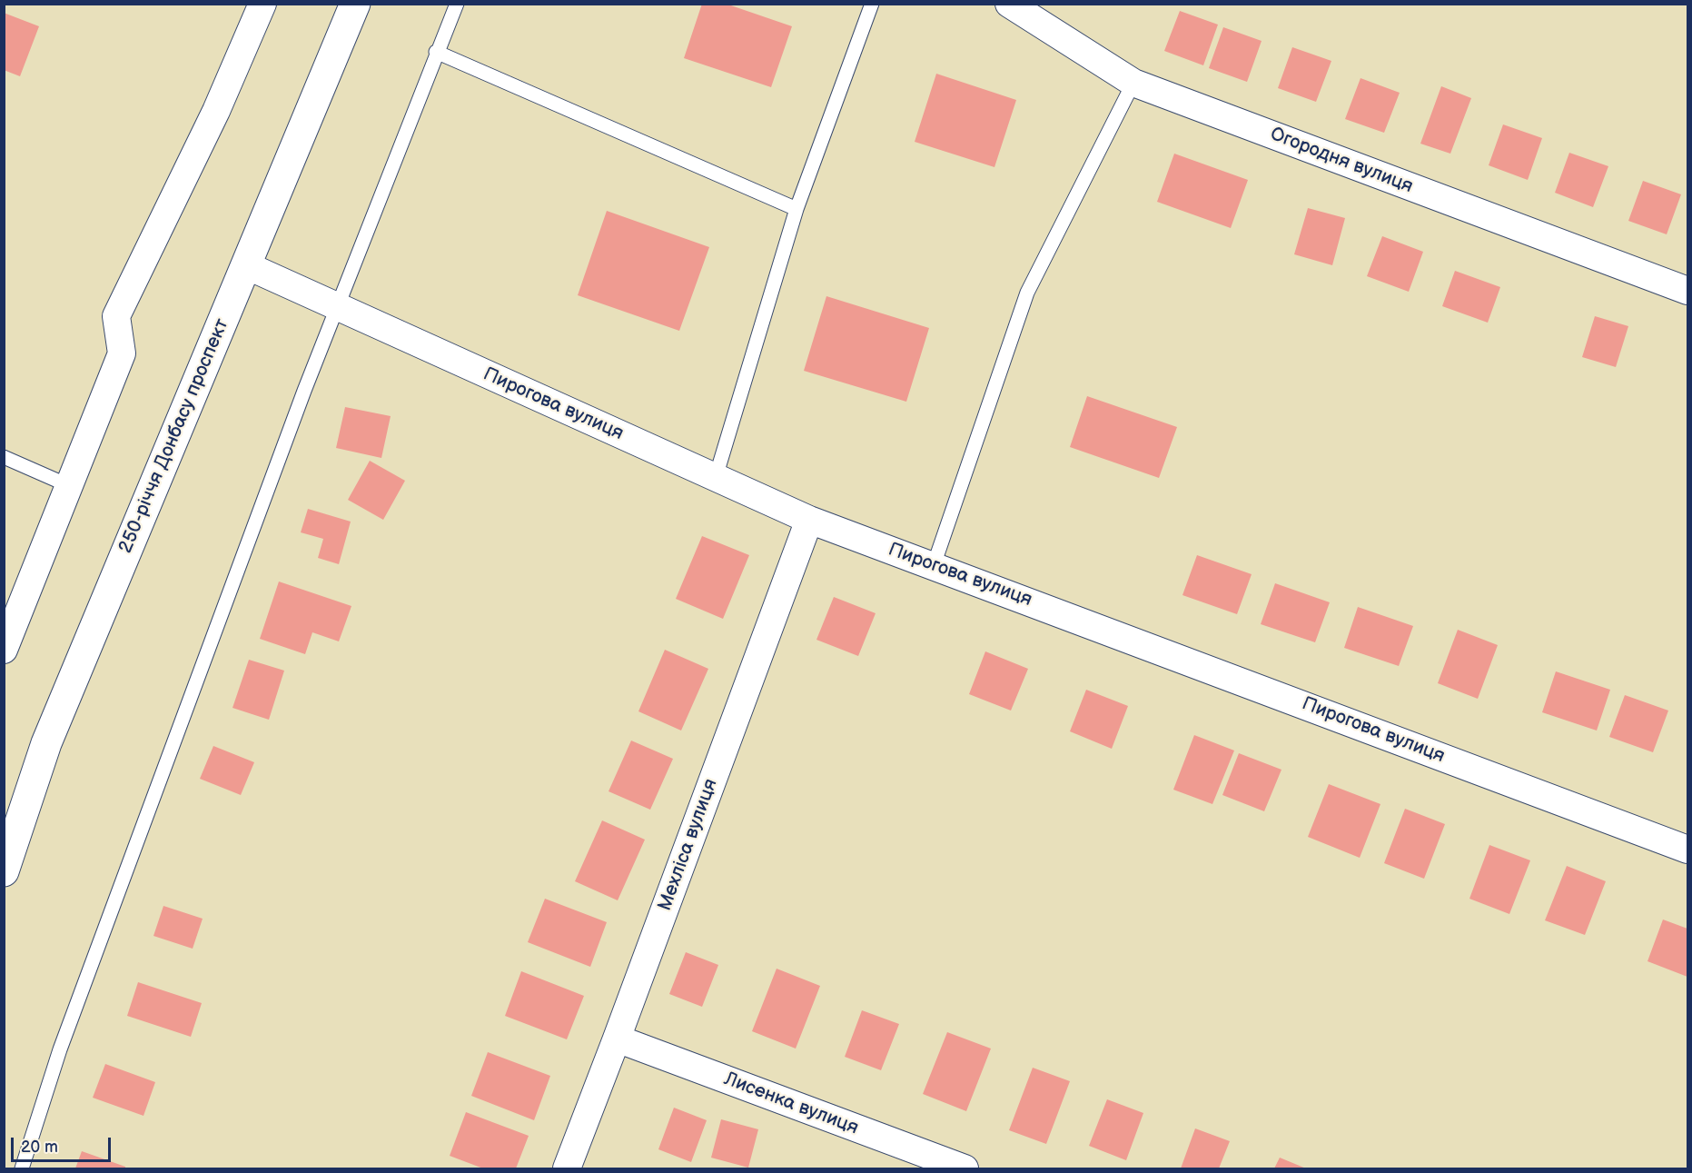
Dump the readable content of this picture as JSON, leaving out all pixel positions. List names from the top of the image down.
{
  "streets": {
    "main road": ["250-річчя Донбасу проспект"],
    "street": [
      "Огородня вулиця",
      "Пирогова вулиця",
      "Мехліса вулиця",
      "Лисенка вулиця"
    ]
  },
  "crossings": [
    ["Пирогова вулиця", "250-річчя Донбасу проспект"],
    ["Пирогова вулиця", "Мехліса вулиця"],
    ["Мехліса вулиця", "Лисенка вулиця"]
  ],
  "scale_bar": "20 m"
}
